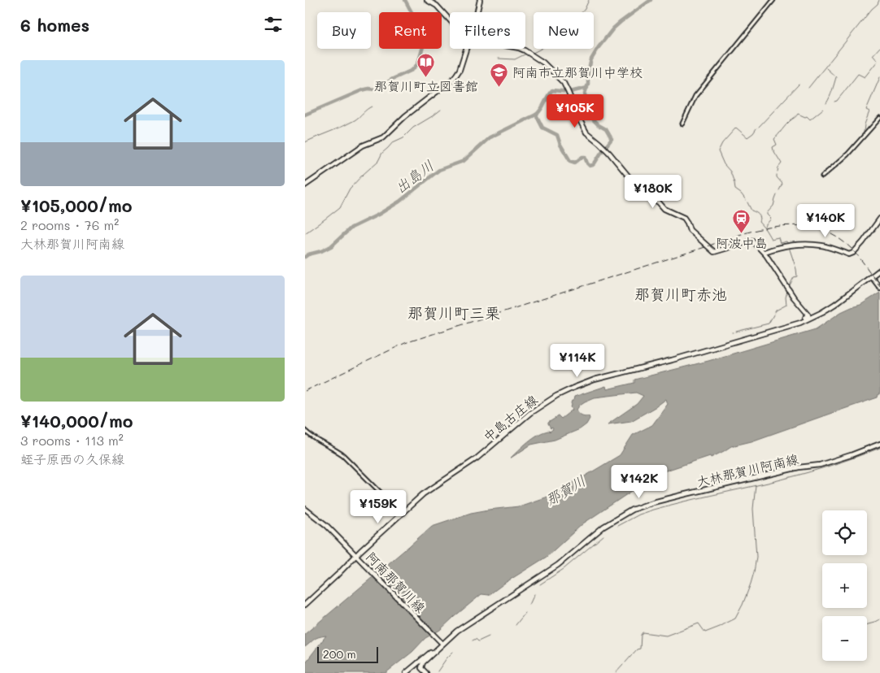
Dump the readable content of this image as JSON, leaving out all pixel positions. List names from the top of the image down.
{
  "streets": {
    "main road": ["中島古庄線", "大林那賀川阿南線", "阿南那賀川線"]
  },
  "crossings": [
    ["中島古庄線", "阿南那賀川線"],
    ["大林那賀川阿南線", "阿南那賀川線"]
  ],
  "districts": ["那賀川町赤池", "那賀川町三栗"],
  "water": ["出島川", "那賀川"],
  "places": {
    "library": ["那賀川町立図書館"],
    "school or university": ["阿南市立那賀川中学校"],
    "station": ["阿波中島"]
  },
  "scale_bar": "200 m",
  "page": {
    "heading": "6 homes",
    "chip": [
      "Buy",
      "Rent",
      "Filters",
      "New"
    ],
    "list": [
      {
        "name": "¥105,000/mo",
        "note": "2 rooms · 76 m² · 大林那賀川阿南線"
      },
      {
        "name": "¥140,000/mo",
        "note": "3 rooms · 113 m² · 蛭子原西の久保線"
      }
    ],
    "price": [
      "¥105K",
      "¥180K",
      "¥140K",
      "¥114K",
      "¥142K",
      "¥159K"
    ],
    "map_buttons": ["+", "−"],
    "scale": "200 m"
  }
}
